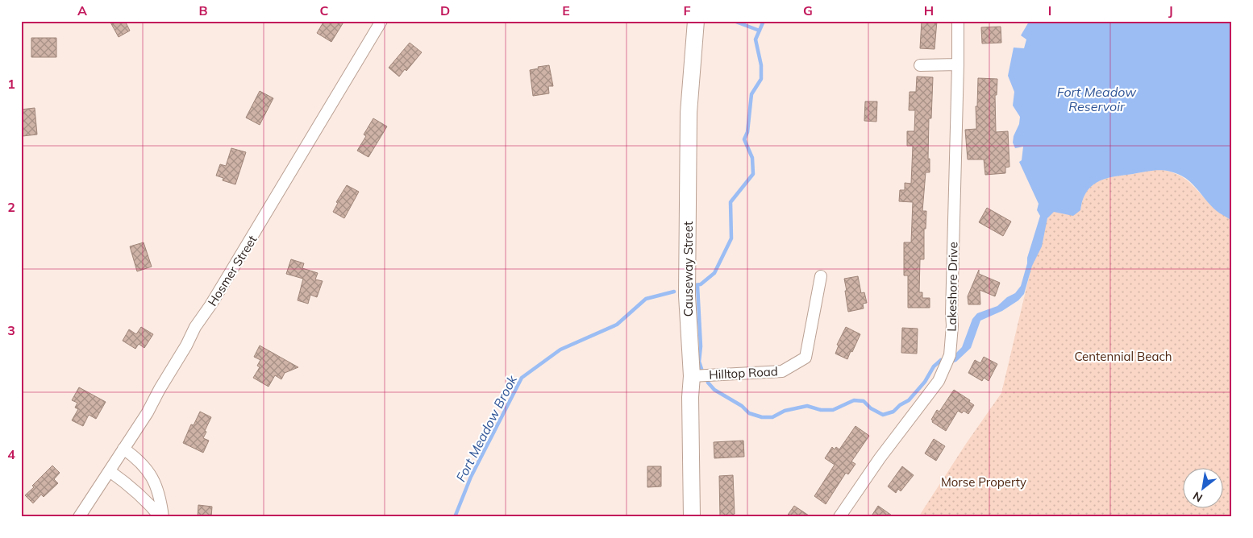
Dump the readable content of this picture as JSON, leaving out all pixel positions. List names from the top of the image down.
{
  "streets": {
    "street": [
      "Causeway Street",
      "Hosmer Street",
      "Lakeshore Drive",
      "Hilltop Road"
    ]
  },
  "crossings": [
    ["Causeway Street", "Hilltop Road"]
  ],
  "water": ["Fort Meadow Reservoir", "Fort Meadow Brook"],
  "parks": ["Centennial Beach", "Morse Property"],
  "north": "bottom left",
  "grid": {
    "columns": [
      "A",
      "B",
      "C",
      "D",
      "E",
      "F",
      "G",
      "H",
      "I",
      "J"
    ],
    "rows": [
      "1",
      "2",
      "3",
      "4"
    ]
  }
}
